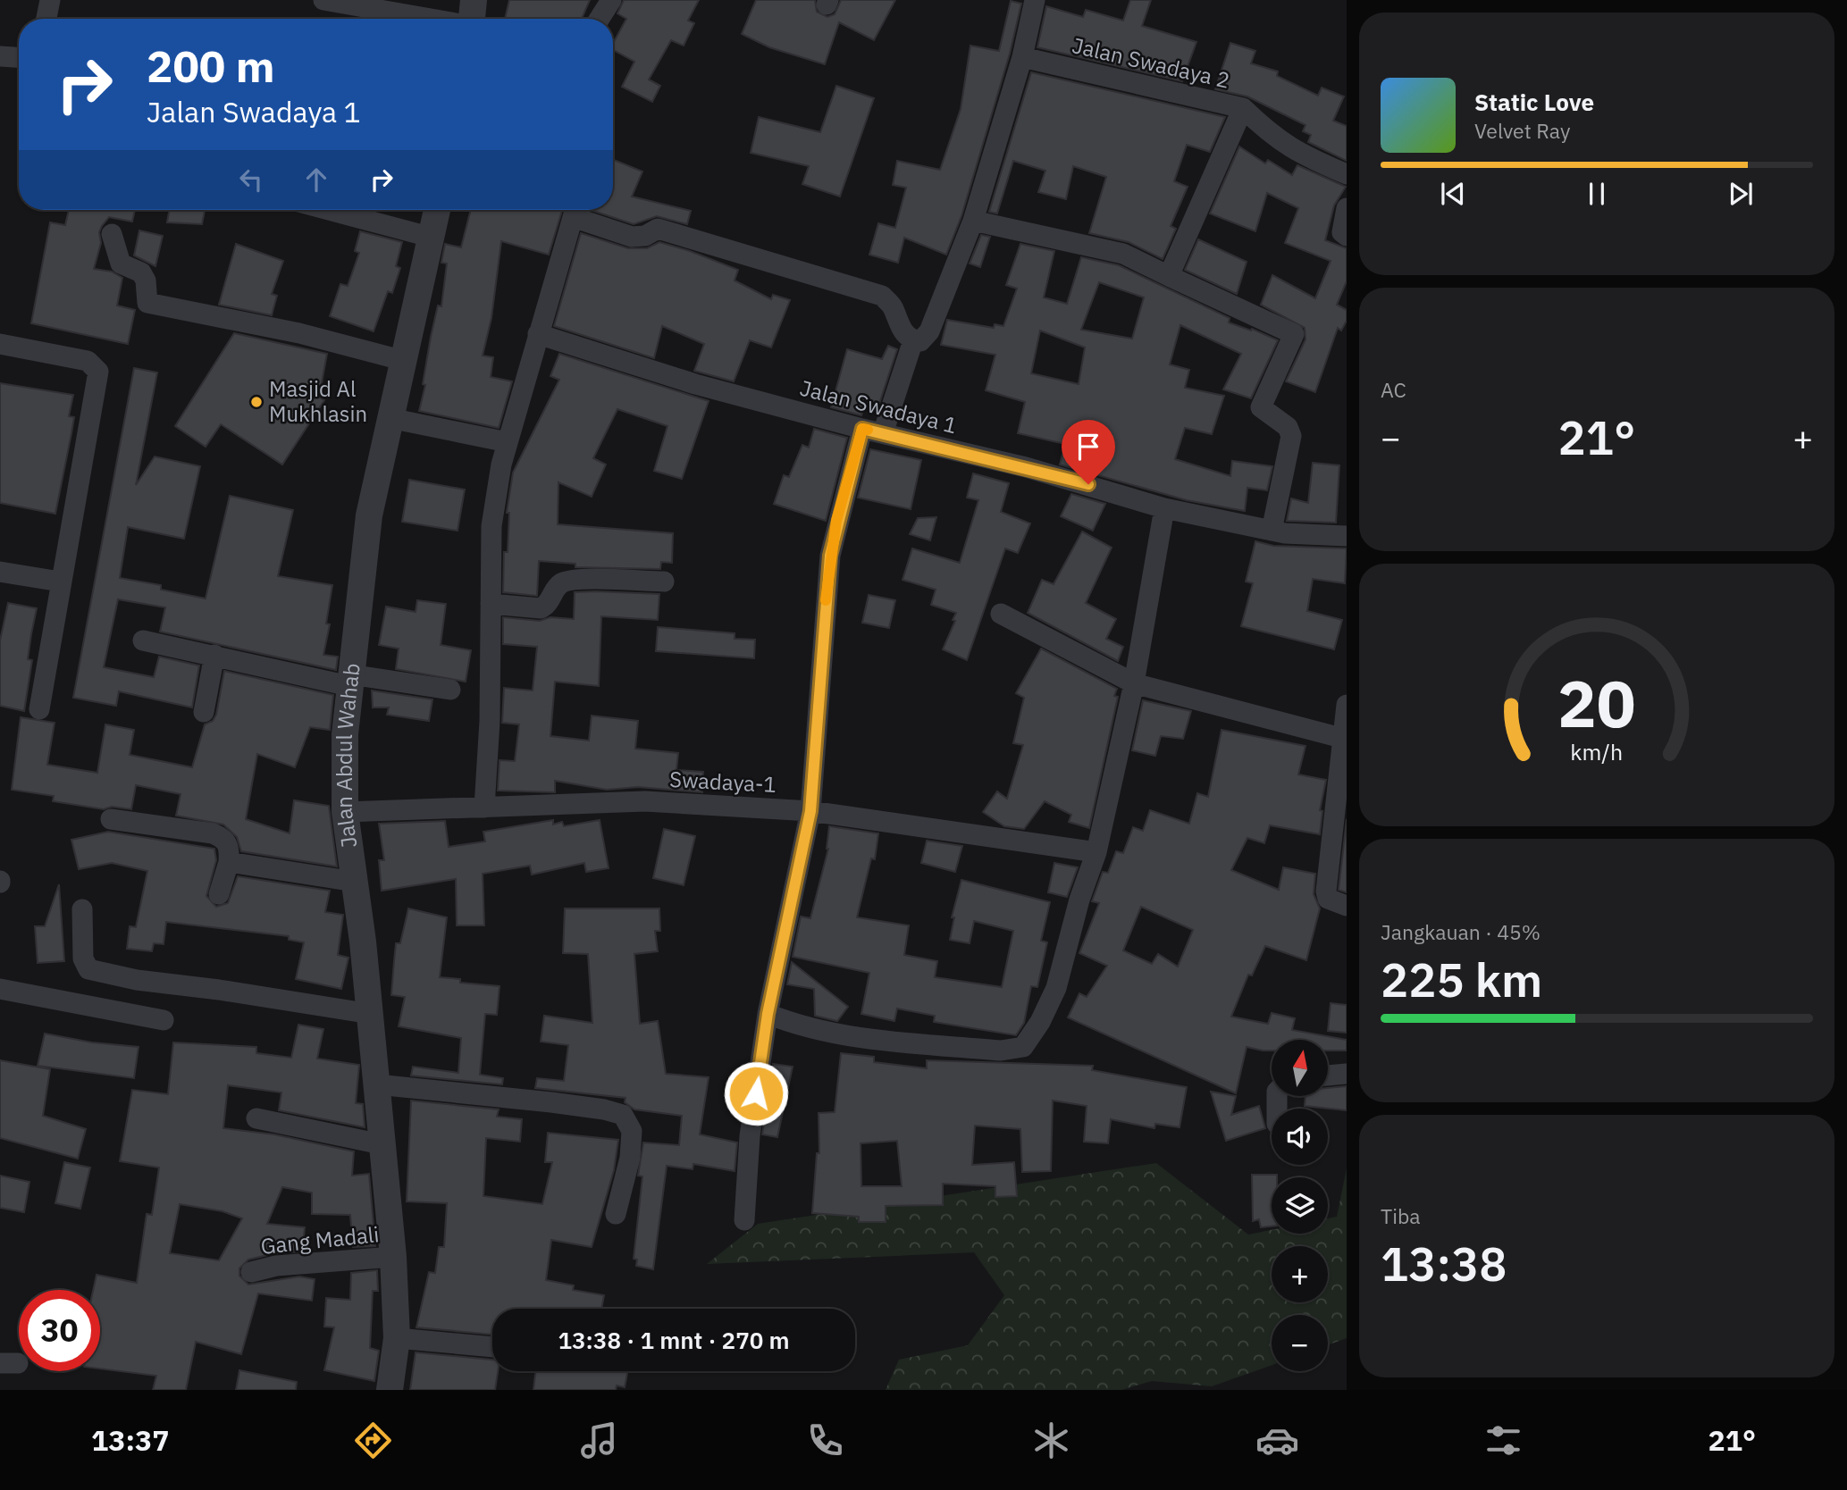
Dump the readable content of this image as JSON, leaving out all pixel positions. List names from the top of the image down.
{
  "streets": {
    "street": [
      "Jalan Swadaya 2",
      "Jalan Swadaya 1",
      "Jalan Abdul Wahab",
      "Swadaya-1",
      "Gang Madali"
    ]
  },
  "crossings": [
    ["Jalan Abdul Wahab", "Swadaya-1"],
    ["Jalan Abdul Wahab", "Gang Madali"]
  ],
  "places": ["Masjid Al Mukhlasin"],
  "north": "top",
  "page": {
    "turn": ["200 m", "Jalan Swadaya 1"],
    "song": ["Static Love", "Velvet Ray"],
    "tile": [
      "AC",
      ["Jangkauan · 45%", "225 km"],
      ["Tiba", "13:38"]
    ],
    "heat": ["−", "21°", "+"],
    "map_buttons": ["+", "−"],
    "limit": "30",
    "trip": "13:38 · 1 mnt · 270 m",
    "tabs": ["13:37", "21°"],
    "gauge": ["20", "km/h"]
  }
}
